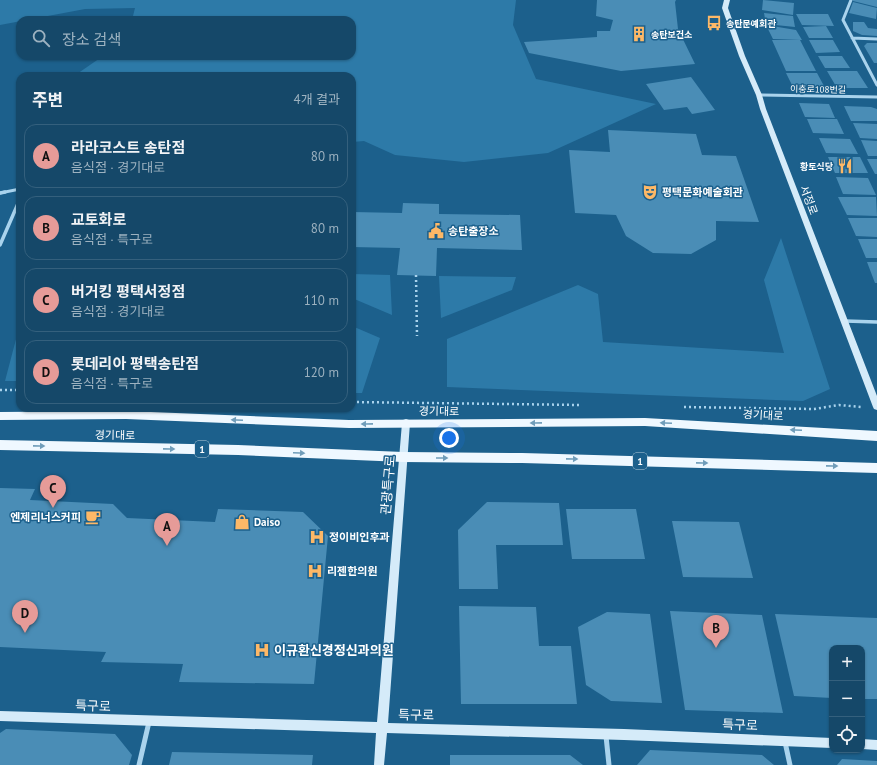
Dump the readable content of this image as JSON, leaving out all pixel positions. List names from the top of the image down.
{
  "streets": {
    "main road": ["경기대로", "1"],
    "street": [
      "이충로108번길",
      "서정로",
      "관광특구로",
      "특구로"
    ]
  },
  "crossings": [
    ["이충로108번길", "서정로"],
    ["경기대로", "관광특구로"],
    ["관광특구로", "특구로"]
  ],
  "places": {
    "bus stop": ["송탄문예회관"],
    "building": ["송탄보건소"],
    "restaurant": ["황토식당"],
    "theatre": ["평택문화예술회관"],
    "public building": ["송탄출장소"],
    "cafe": ["엔제리너스커피"],
    "shop": ["Daiso"],
    "hospital": ["정이비인후과", "리젠한의원", "이규환신경정신과의원"]
  },
  "page": {
    "search": "장소 검색",
    "heading": ["주변", "4개 결과"],
    "list": [
      {
        "mark": "A",
        "name": "라라코스트 송탄점",
        "note": "음식점 · 경기대로",
        "value": "80 m"
      },
      {
        "mark": "B",
        "name": "교토화로",
        "note": "음식점 · 특구로",
        "value": "80 m"
      },
      {
        "mark": "C",
        "name": "버거킹 평택서정점",
        "note": "음식점 · 경기대로",
        "value": "110 m"
      },
      {
        "mark": "D",
        "name": "롯데리아 평택송탄점",
        "note": "음식점 · 특구로",
        "value": "120 m"
      }
    ],
    "pins": [
      "C",
      "A",
      "D",
      "B"
    ],
    "map_buttons": ["+", "−"]
  }
}
